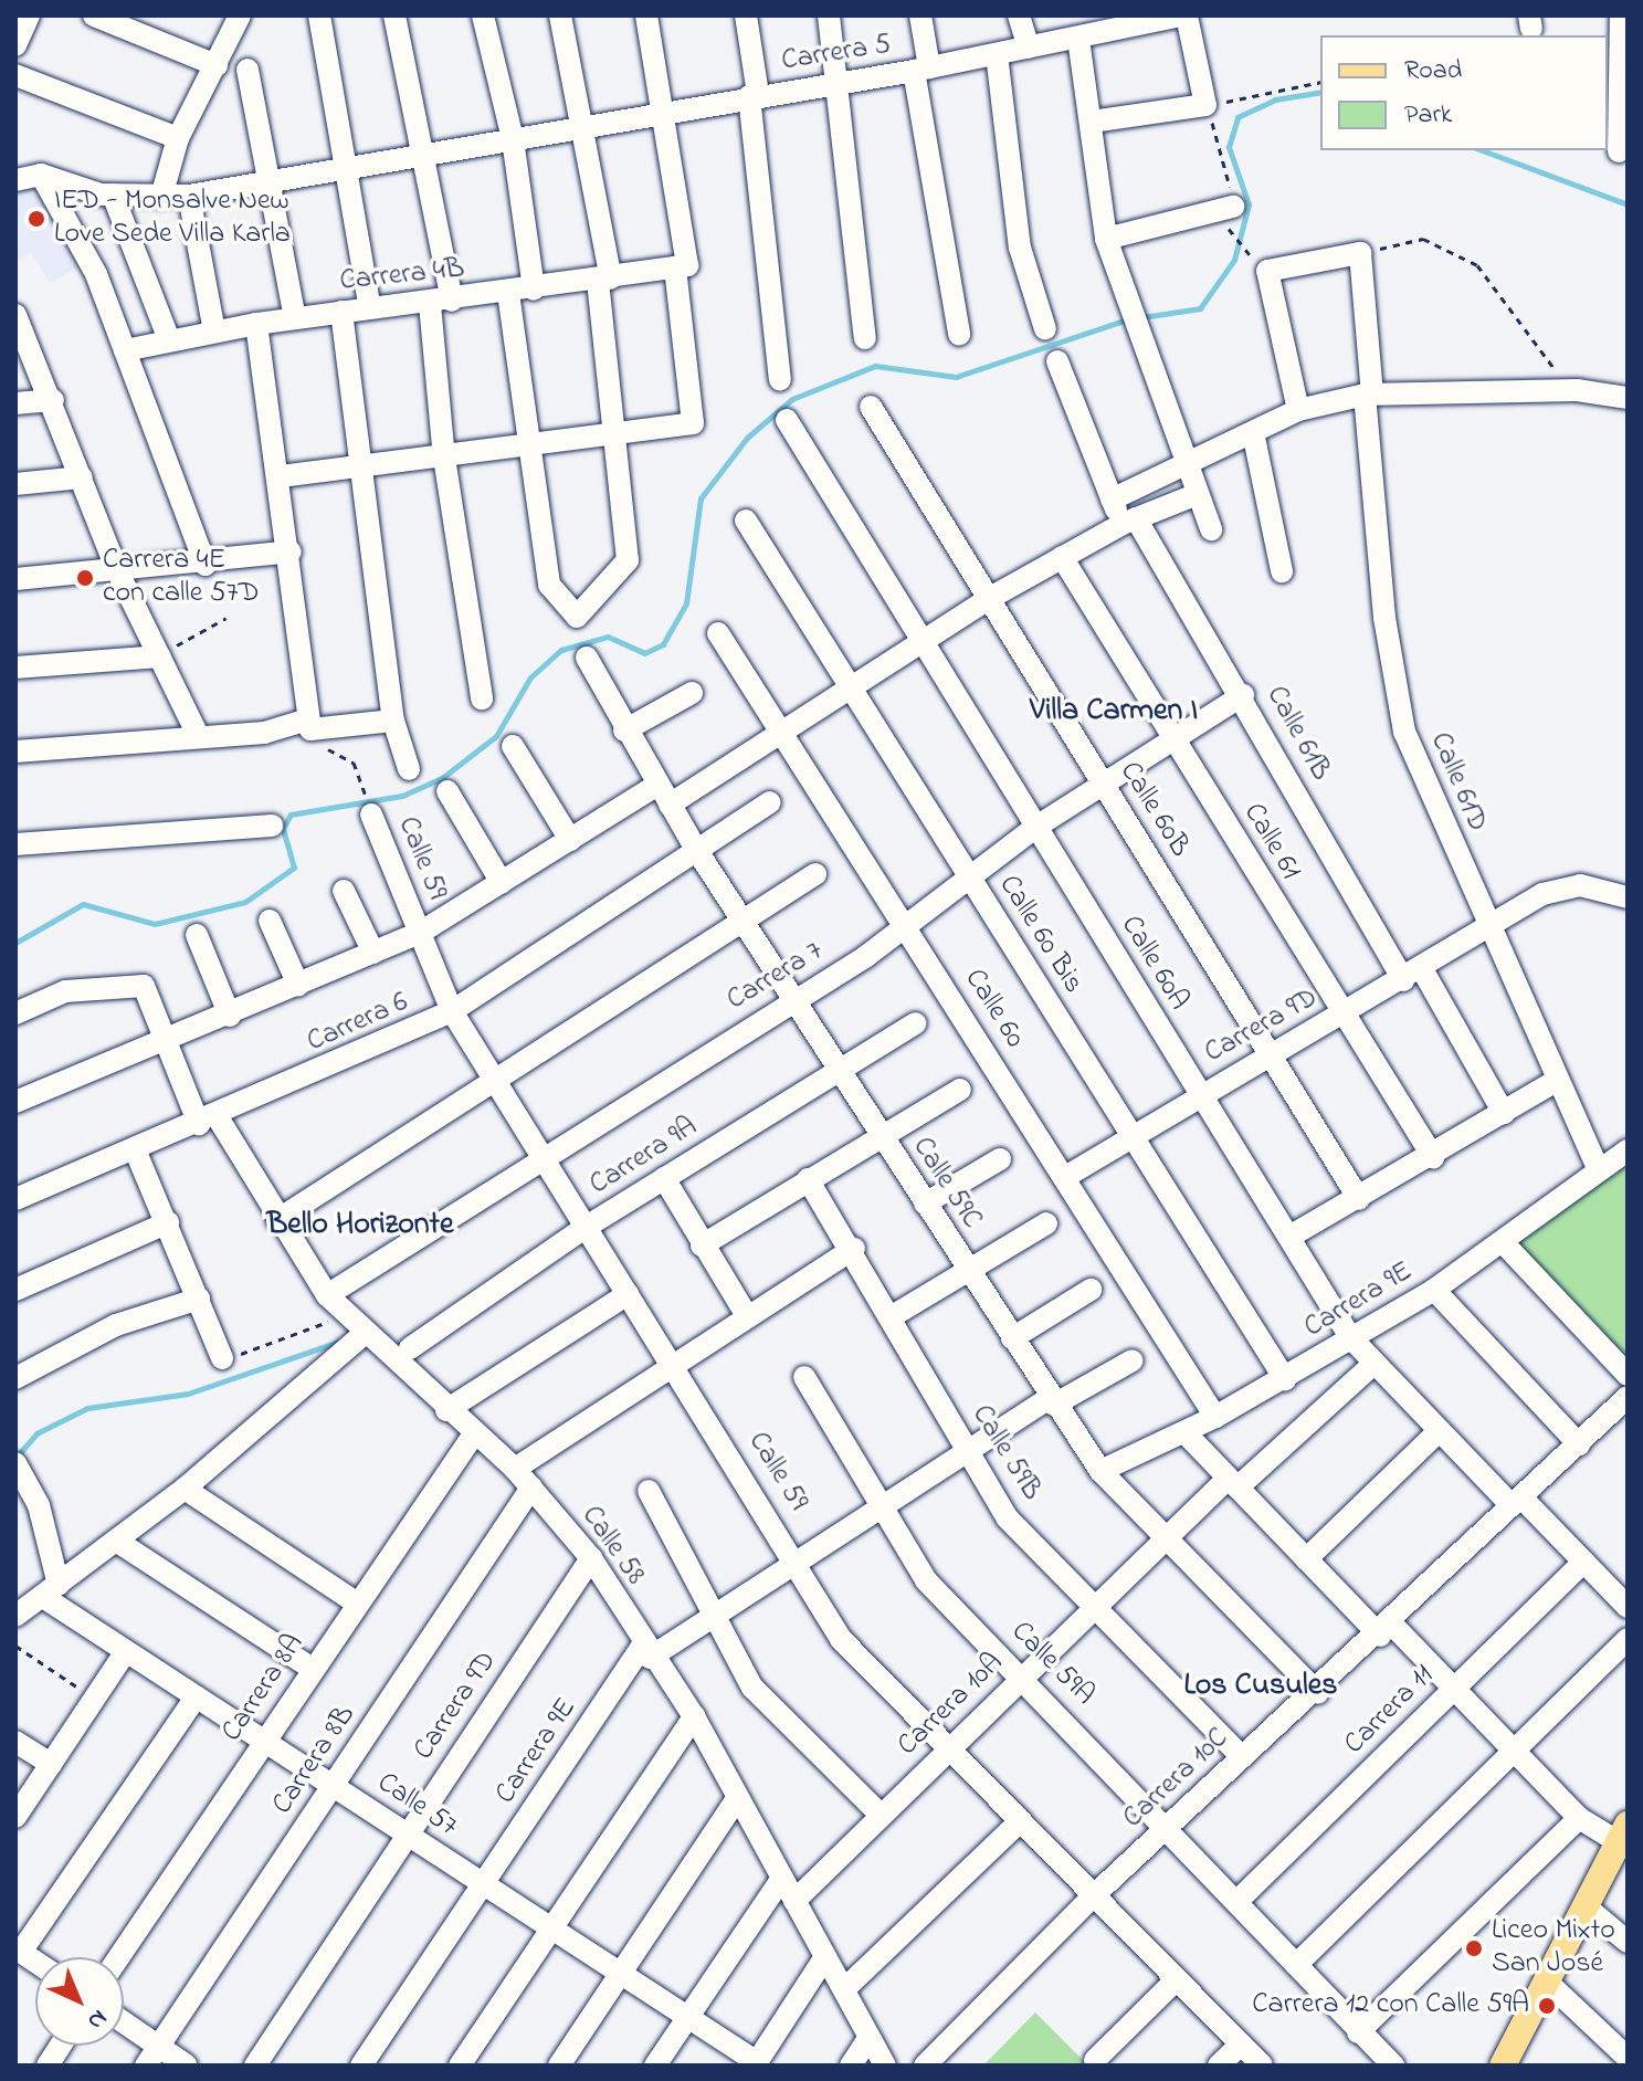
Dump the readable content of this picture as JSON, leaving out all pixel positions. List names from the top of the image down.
{
  "streets": {
    "street": [
      "Carrera 5",
      "Carrera 4B",
      "Calle 61B",
      "Calle 61D",
      "Calle 60B",
      "Calle 61",
      "Calle 59",
      "Calle 60 Bis",
      "Calle 60A",
      "Carrera 7",
      "Calle 60",
      "Carrera 6",
      "Carrera 9D",
      "Carrera 9A",
      "Calle 59C",
      "Carrera 9E",
      "Calle 59B",
      "Calle 58",
      "Calle 59A",
      "Carrera 8A",
      "Carrera 10A",
      "Carrera 11",
      "Carrera 8B",
      "Carrera 10C",
      "Calle 57"
    ]
  },
  "crossings": [
    ["Calle 61B", "Carrera 7"],
    ["Calle 61B", "Carrera 9D"],
    ["Calle 61D", "Carrera 9D"],
    ["Calle 61D", "Carrera 9E"],
    ["Calle 60B", "Carrera 7"],
    ["Calle 60B", "Carrera 9D"],
    ["Calle 61", "Carrera 7"],
    ["Calle 61", "Carrera 9D"],
    ["Calle 59", "Carrera 7"],
    ["Calle 59", "Carrera 6"],
    ["Calle 59", "Carrera 9A"],
    ["Calle 59", "Carrera 9E"],
    ["Calle 59", "Carrera 10A"],
    ["Calle 59", "Carrera 10C"],
    ["Calle 60 Bis", "Carrera 7"],
    ["Calle 60 Bis", "Carrera 9D"],
    ["Calle 60 Bis", "Carrera 9E"],
    ["Calle 60A", "Carrera 7"],
    ["Calle 60A", "Carrera 9D"],
    ["Calle 60A", "Carrera 9E"],
    ["Calle 60A", "Carrera 10A"],
    ["Calle 60A", "Carrera 11"],
    ["Calle 60A", "Carrera 10C"],
    ["Carrera 7", "Calle 60"],
    ["Carrera 7", "Calle 59C"],
    ["Carrera 7", "Calle 58"],
    ["Calle 60", "Carrera 9D"],
    ["Calle 60", "Carrera 9E"],
    ["Carrera 6", "Calle 59C"],
    ["Carrera 6", "Calle 58"],
    ["Carrera 9D", "Calle 58"],
    ["Carrera 9D", "Calle 57"],
    ["Carrera 9A", "Calle 59C"],
    ["Calle 59C", "Carrera 9E"],
    ["Calle 59C", "Carrera 10A"],
    ["Calle 59C", "Carrera 10C"],
    ["Carrera 9E", "Calle 59B"],
    ["Carrera 9E", "Calle 58"],
    ["Carrera 9E", "Calle 59A"],
    ["Carrera 9E", "Calle 57"],
    ["Calle 59B", "Carrera 10A"],
    ["Calle 59B", "Carrera 10C"],
    ["Calle 58", "Carrera 8A"],
    ["Calle 58", "Carrera 10A"],
    ["Calle 58", "Carrera 8B"],
    ["Calle 59A", "Carrera 10A"],
    ["Calle 59A", "Carrera 11"],
    ["Calle 59A", "Carrera 10C"],
    ["Carrera 8A", "Calle 57"],
    ["Carrera 8B", "Calle 57"]
  ],
  "districts": ["Villa Carmen I", "Bello Horizonte", "Los Cusules"],
  "places": [
    "IED - Monsalve New Love Sede Villa Karla",
    "Carrera 4E con calle 57D",
    "Liceo Mixto San José",
    "Carrera 12 con Calle 59A"
  ],
  "legend": ["Road", "Park"],
  "north": "bottom right"
}
